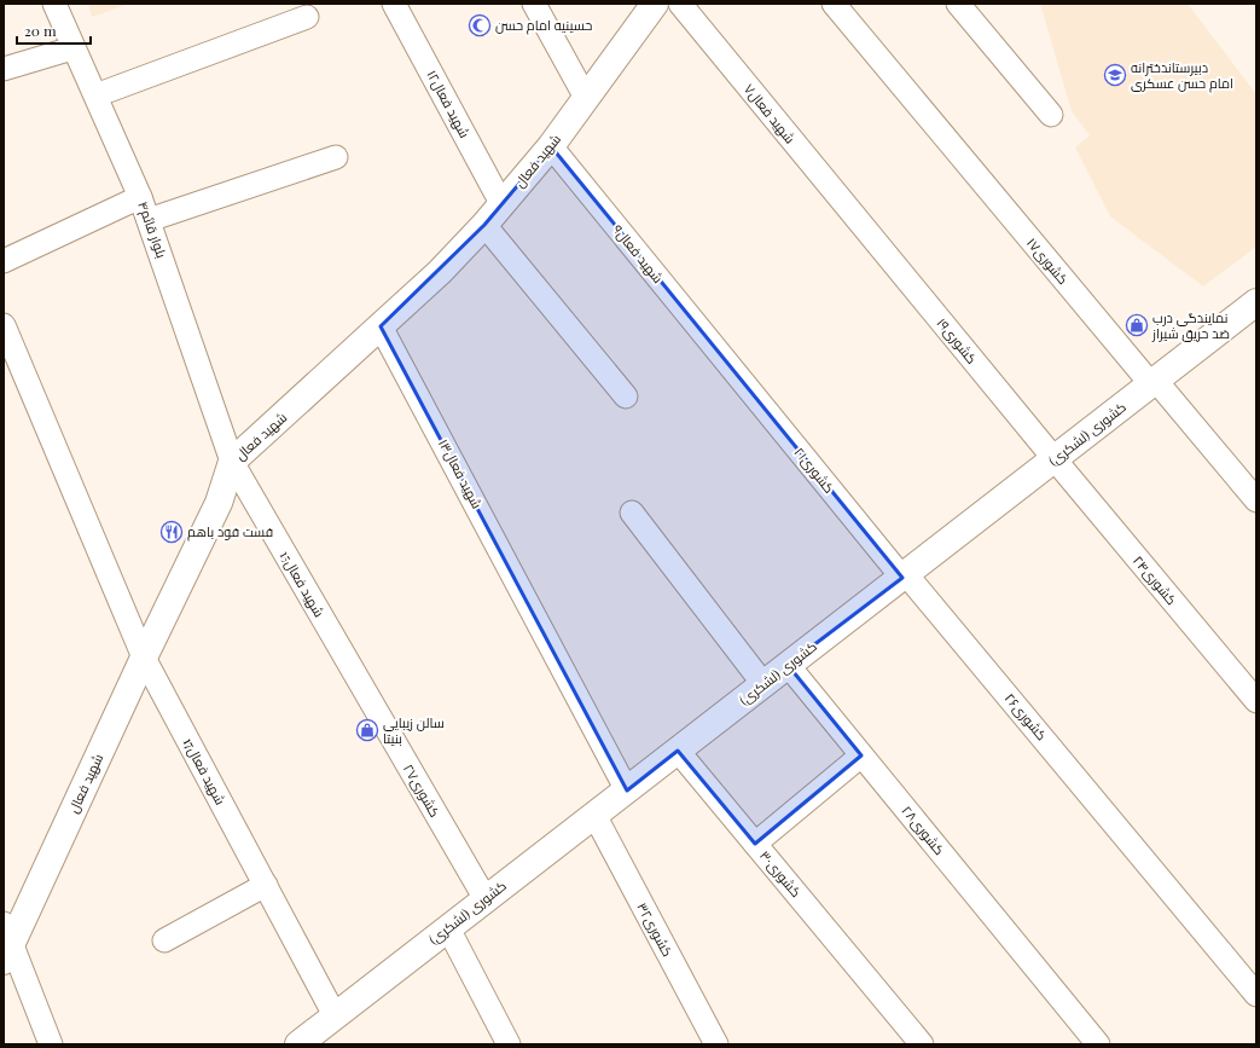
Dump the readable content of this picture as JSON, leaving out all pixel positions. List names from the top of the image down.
{
  "streets": {
    "street": [
      "شهید فعال۱۲",
      "شهید فعال۷",
      "شهید فعال",
      "بلوار قائم۴",
      "شهید فعال۹",
      "۱۷کشوری",
      "۱۹کشوری",
      "کشوری (لشکری)",
      "۲۱کشوری",
      "شهید فعال۱۳",
      "کشوری۲۴",
      "15شهید فعال",
      "کشوری۲۶",
      "17شهید فعال",
      "کشوری۲۷",
      "کشوری۲۸",
      "کشوری۳۰",
      "کشوری۳۲"
    ]
  },
  "crossings": [
    ["شهید فعال۱۲", "شهید فعال"],
    ["شهید فعال۷", "۱۹کشوری"],
    ["شهید فعال", "بلوار قائم۴"],
    ["شهید فعال", "شهید فعال۹"],
    ["شهید فعال", "شهید فعال۱۳"],
    ["شهید فعال", "15شهید فعال"],
    ["شهید فعال", "17شهید فعال"],
    ["بلوار قائم۴", "15شهید فعال"],
    ["شهید فعال۹", "۲۱کشوری"],
    ["۱۷کشوری", "کشوری (لشکری)"],
    ["۱۹کشوری", "کشوری (لشکری)"],
    ["۱۹کشوری", "کشوری۲۴"],
    ["کشوری (لشکری)", "۲۱کشوری"],
    ["کشوری (لشکری)", "شهید فعال۱۳"],
    ["کشوری (لشکری)", "کشوری۲۴"],
    ["کشوری (لشکری)", "کشوری۲۶"],
    ["کشوری (لشکری)", "17شهید فعال"],
    ["کشوری (لشکری)", "کشوری۲۷"],
    ["کشوری (لشکری)", "کشوری۲۸"],
    ["کشوری (لشکری)", "کشوری۳۰"],
    ["کشوری (لشکری)", "کشوری۳۲"],
    ["۲۱کشوری", "کشوری۲۶"],
    ["15شهید فعال", "کشوری۲۷"]
  ],
  "places": {
    "mosque": ["حسینیه امام حسن"],
    "school or university": ["دبیرستاندخترانه امام حسن عسکری"],
    "shop": ["نمایندگی درب ضد حریق شیراز", "سالن زیبایی بنیتا"],
    "restaurant": ["فست فود باهم"]
  },
  "scale_bar": "20 m"
}
